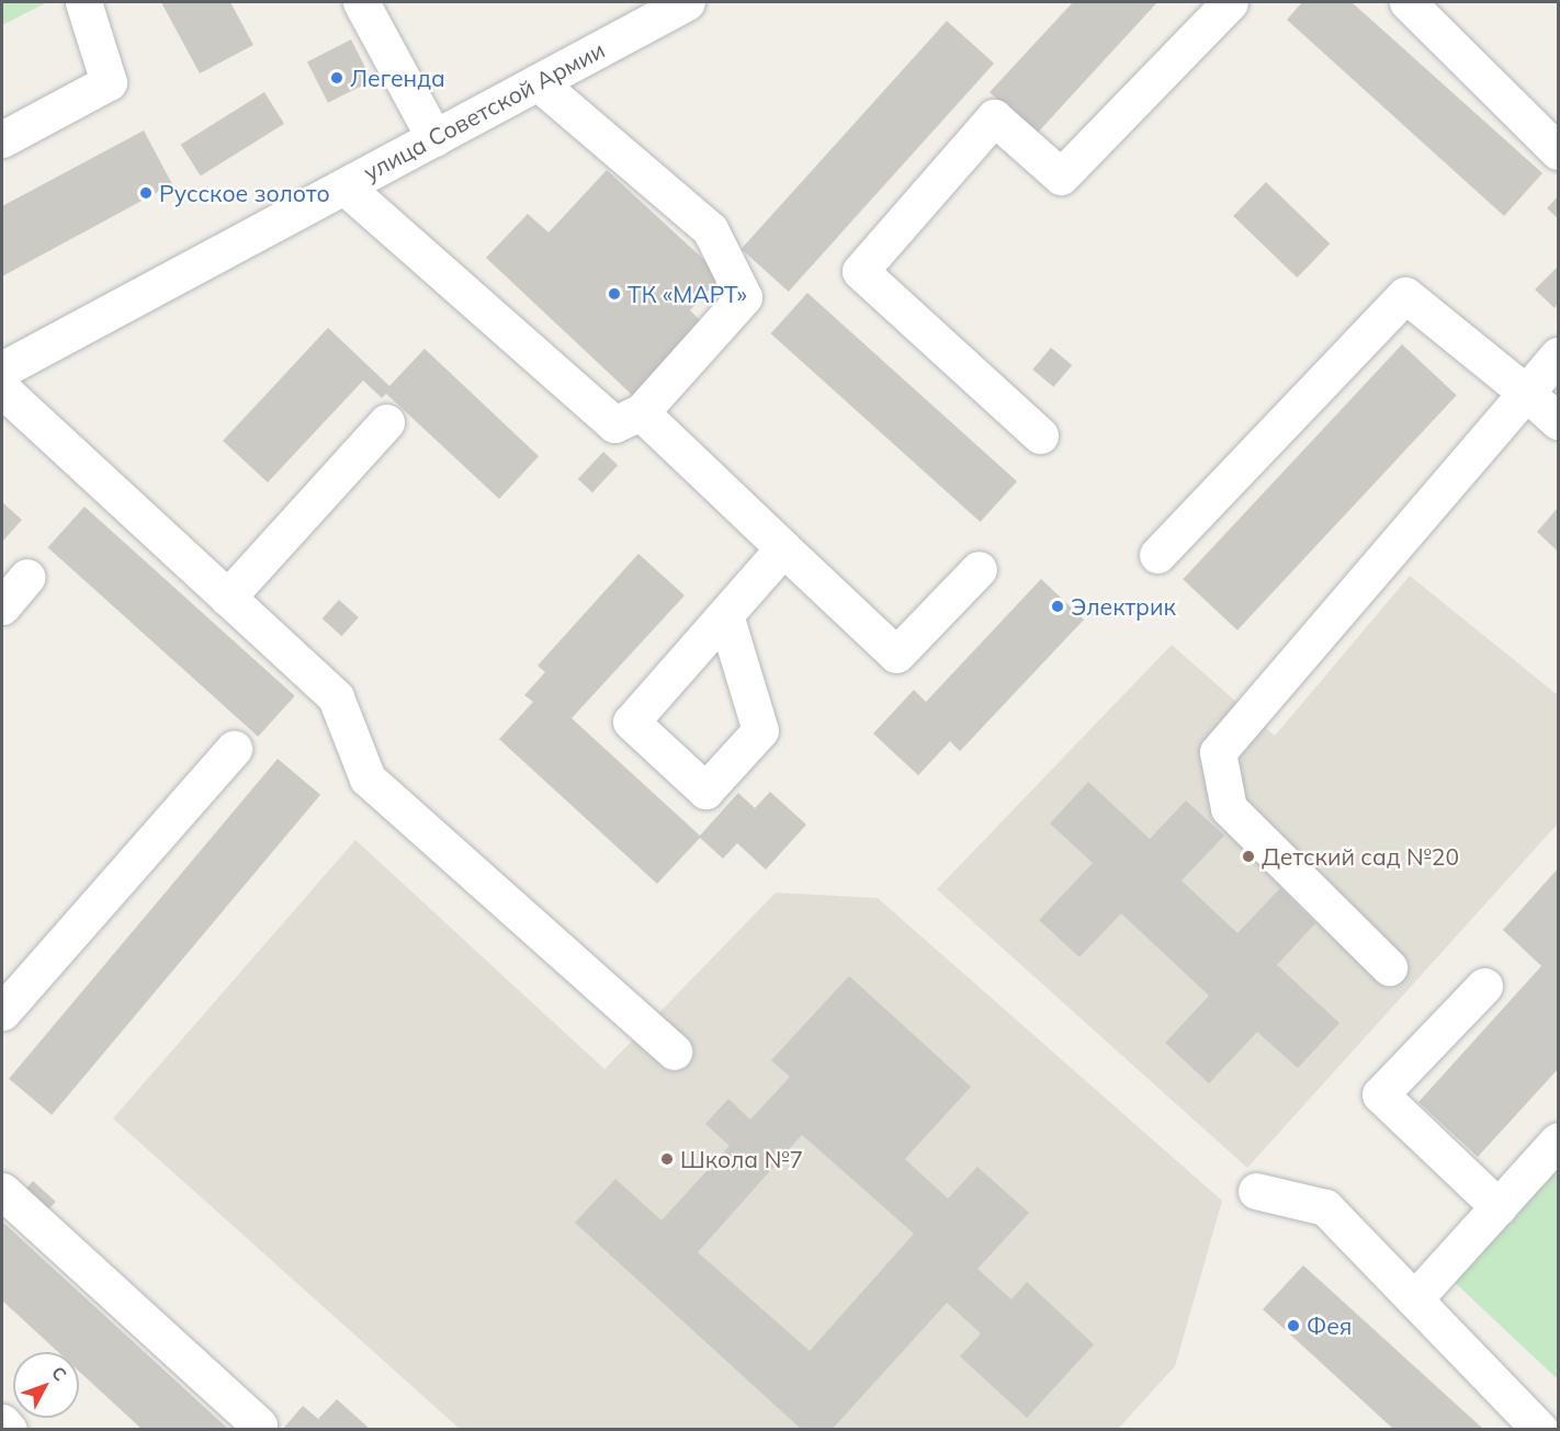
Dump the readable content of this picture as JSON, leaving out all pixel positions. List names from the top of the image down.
{
  "streets": {
    "street": ["улица Советской Армии"]
  },
  "places": [
    "Легенда",
    "Русское золото",
    "ТК «МАРТ»",
    "Электрик",
    "Детский сад №20",
    "Школа №7",
    "Фея"
  ],
  "north": "top right"
}
